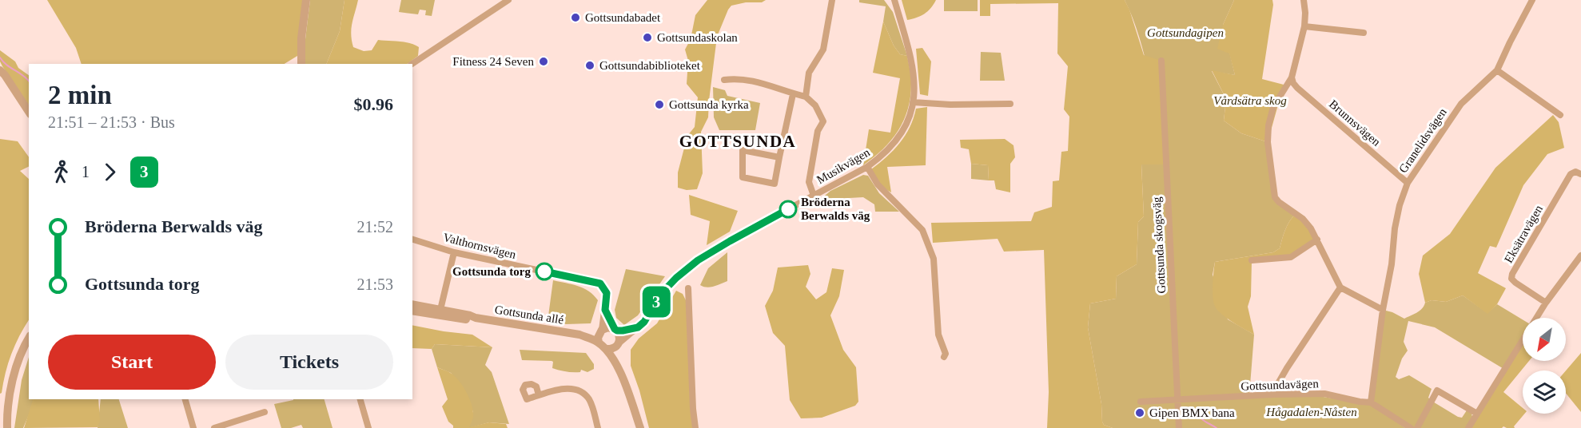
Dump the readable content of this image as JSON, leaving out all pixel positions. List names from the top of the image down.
{
  "streets": {
    "street": [
      "Brunnsvägen",
      "Granelidsvägen",
      "Musikvägen",
      "Eksätravägen",
      "Gottsunda skogsväg",
      "Valthornsvägen",
      "Gottsunda allé",
      "Gottsundavägen"
    ]
  },
  "crossings": [
    ["Brunnsvägen", "Granelidsvägen"],
    ["Granelidsvägen", "Gottsundavägen"],
    ["Musikvägen", "Valthornsvägen"],
    ["Musikvägen", "Gottsunda allé"],
    ["Gottsunda skogsväg", "Gottsundavägen"],
    ["Valthornsvägen", "Gottsunda allé"]
  ],
  "districts": ["GOTTSUNDA"],
  "parks": ["Gottsundagipen", "Vårdsätra skog", "Hågadalen-Nåsten"],
  "places": [
    "Gottsundabadet",
    "Gottsundaskolan",
    "Fitness 24 Seven",
    "Gottsundabiblioteket",
    "Gottsunda kyrka",
    "Bröderna Berwalds väg",
    "Gottsunda torg",
    "Gipen BMX bana"
  ],
  "lines": ["bus line 3"],
  "north": "bottom left",
  "page": {
    "on_map": "3",
    "heading": ["2 min", "21:51 – 21:53 · Bus", "$0.96"],
    "legs": ["1", "3"],
    "list": [
      {
        "name": "Bröderna Berwalds väg",
        "value": "21:52"
      },
      {
        "name": "Gottsunda torg",
        "value": "21:53"
      }
    ],
    "buttons": ["Start", "Tickets"]
  }
}
